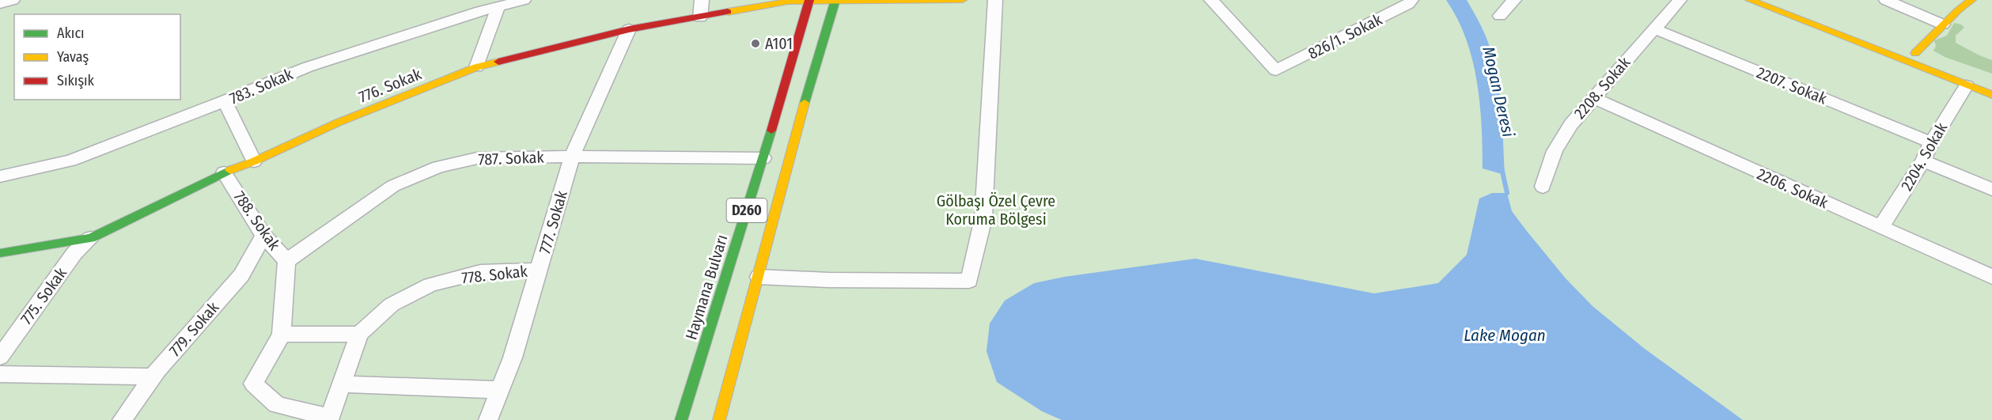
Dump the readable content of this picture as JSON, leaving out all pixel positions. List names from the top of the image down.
{
  "streets": {
    "main road": ["776. Sokak", "D260", "Haymana Bulvarı"],
    "street": [
      "826/1. Sokak",
      "2207. Sokak",
      "783. Sokak",
      "2208. Sokak",
      "2204. Sokak",
      "787. Sokak",
      "2206. Sokak",
      "788. Sokak",
      "777. Sokak",
      "778. Sokak",
      "775. Sokak",
      "779. Sokak"
    ]
  },
  "crossings": [
    ["776. Sokak", "D260"],
    ["776. Sokak", "788. Sokak"],
    ["776. Sokak", "777. Sokak"],
    ["776. Sokak", "Haymana Bulvarı"],
    ["776. Sokak", "775. Sokak"],
    ["2207. Sokak", "2208. Sokak"],
    ["2207. Sokak", "2204. Sokak"],
    ["2208. Sokak", "2206. Sokak"],
    ["2204. Sokak", "2206. Sokak"],
    ["787. Sokak", "788. Sokak"],
    ["787. Sokak", "777. Sokak"],
    ["787. Sokak", "Haymana Bulvarı"],
    ["788. Sokak", "779. Sokak"],
    ["777. Sokak", "778. Sokak"]
  ],
  "water": ["Mogan Deresi", "Lake Mogan"],
  "parks": ["Gölbaşı Özel Çevre Koruma Bölgesi"],
  "places": ["A101"],
  "legend": ["Akıcı", "Yavaş", "Sıkışık"]
}
